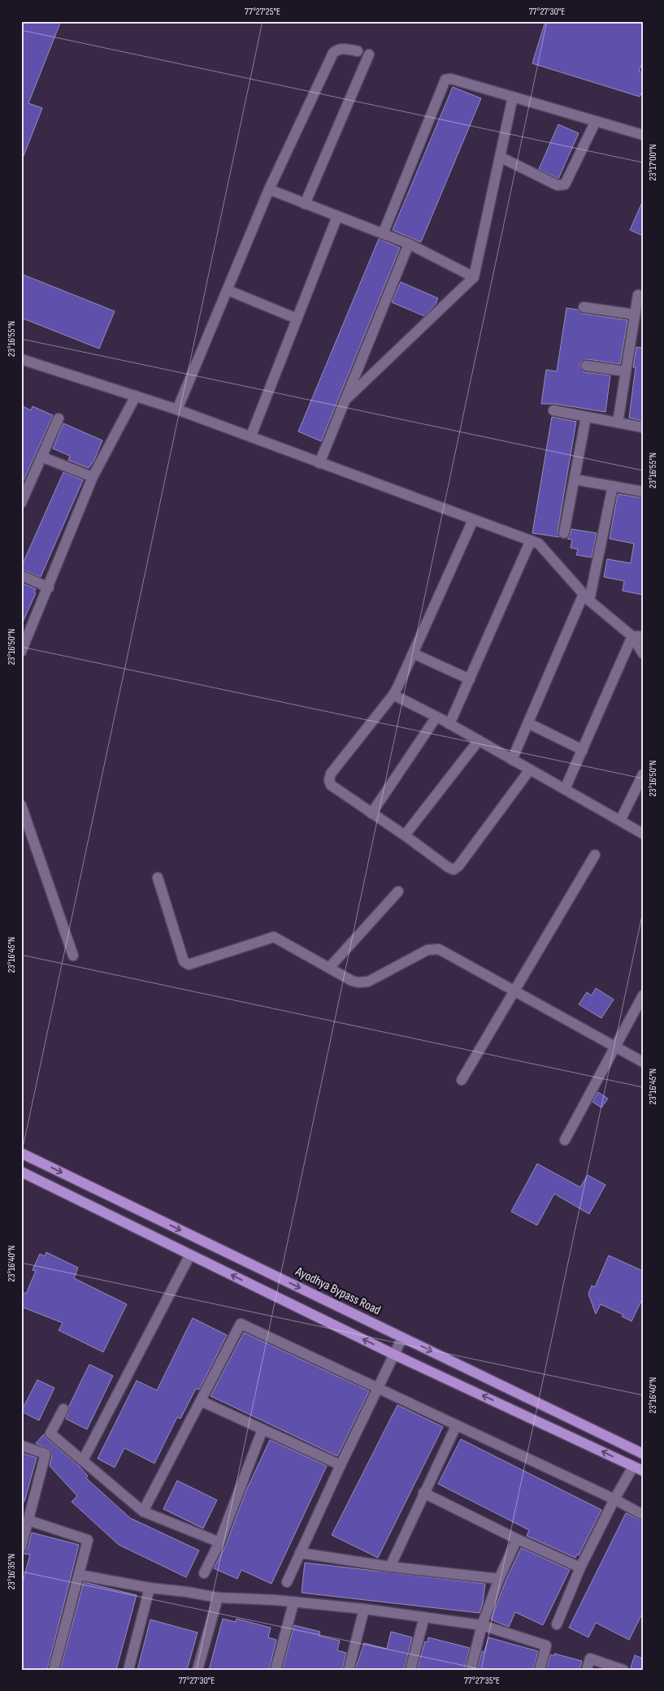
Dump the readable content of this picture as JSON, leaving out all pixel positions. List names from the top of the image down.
{
  "streets": {
    "main road": ["Ayodhya Bypass Road"]
  },
  "coordinates": [
    "77°27'25\"E",
    "77°27'30\"E",
    "23°17'00\"N",
    "23°16'55\"N",
    "23°16'50\"N",
    "23°16'45\"N",
    "23°16'40\"N",
    "23°16'35\"N",
    "77°27'35\"E"
  ]
}
